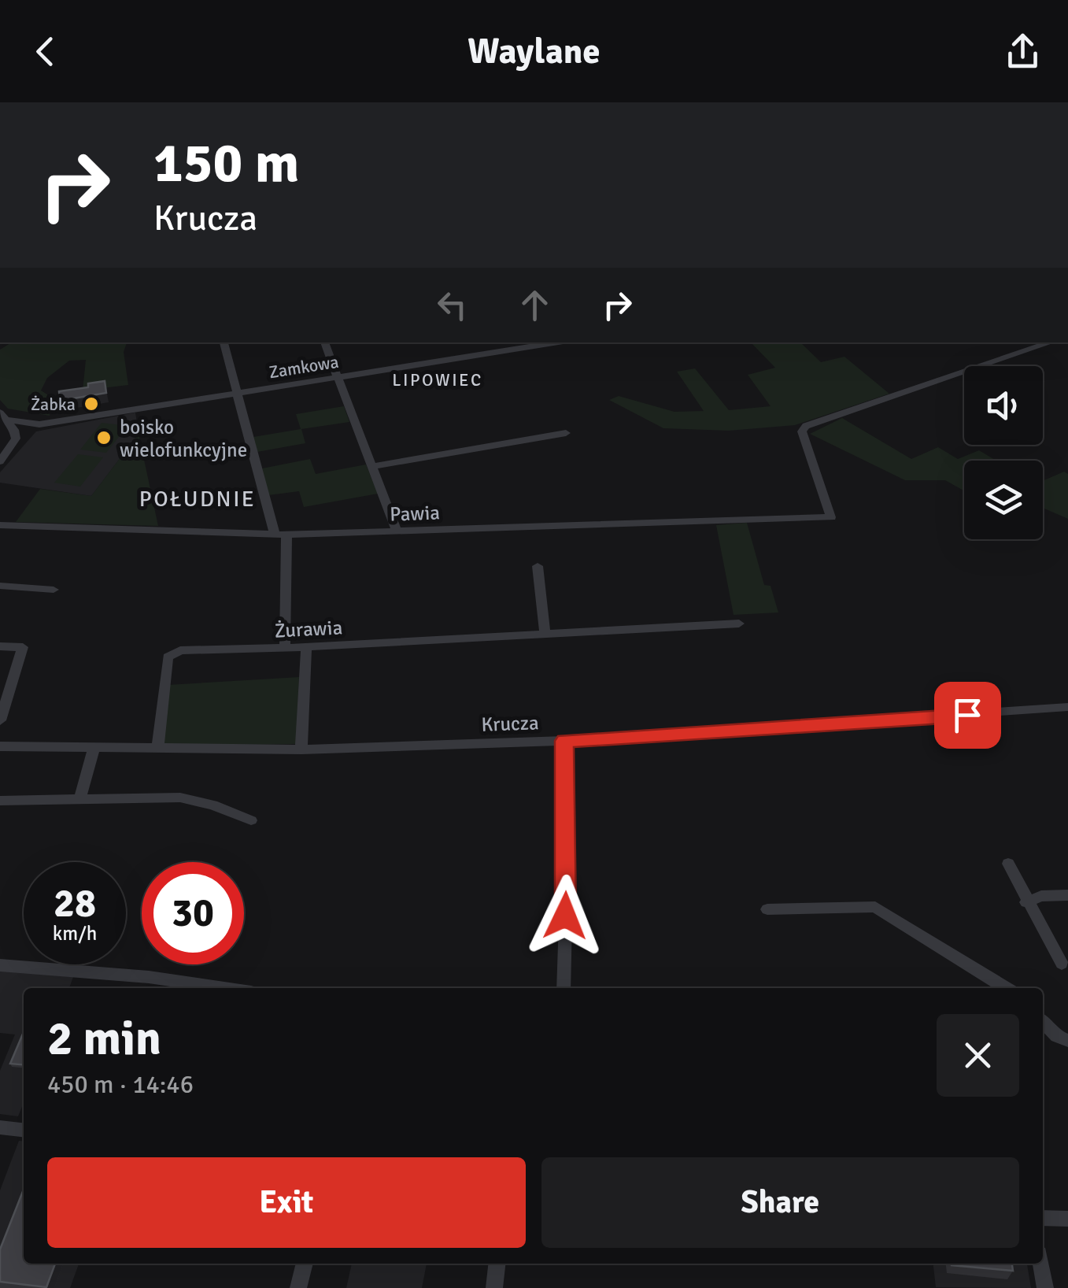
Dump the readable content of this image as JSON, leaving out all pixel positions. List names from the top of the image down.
{
  "streets": {
    "street": [
      "Zamkowa",
      "Pawia",
      "Żurawia",
      "Krucza"
    ]
  },
  "crossings": [
    ["Żurawia", "Krucza"]
  ],
  "districts": ["LIPOWIEC", "POŁUDNIE"],
  "places": ["Żabka", "boisko wielofunkcyjne"],
  "page": {
    "header": "Waylane",
    "turn": ["150 m", "Krucza"],
    "speed": "28 km/h",
    "limit": "30",
    "heading": ["2 min", "450 m · 14:46"],
    "buttons": ["Exit", "Share"]
  }
}
